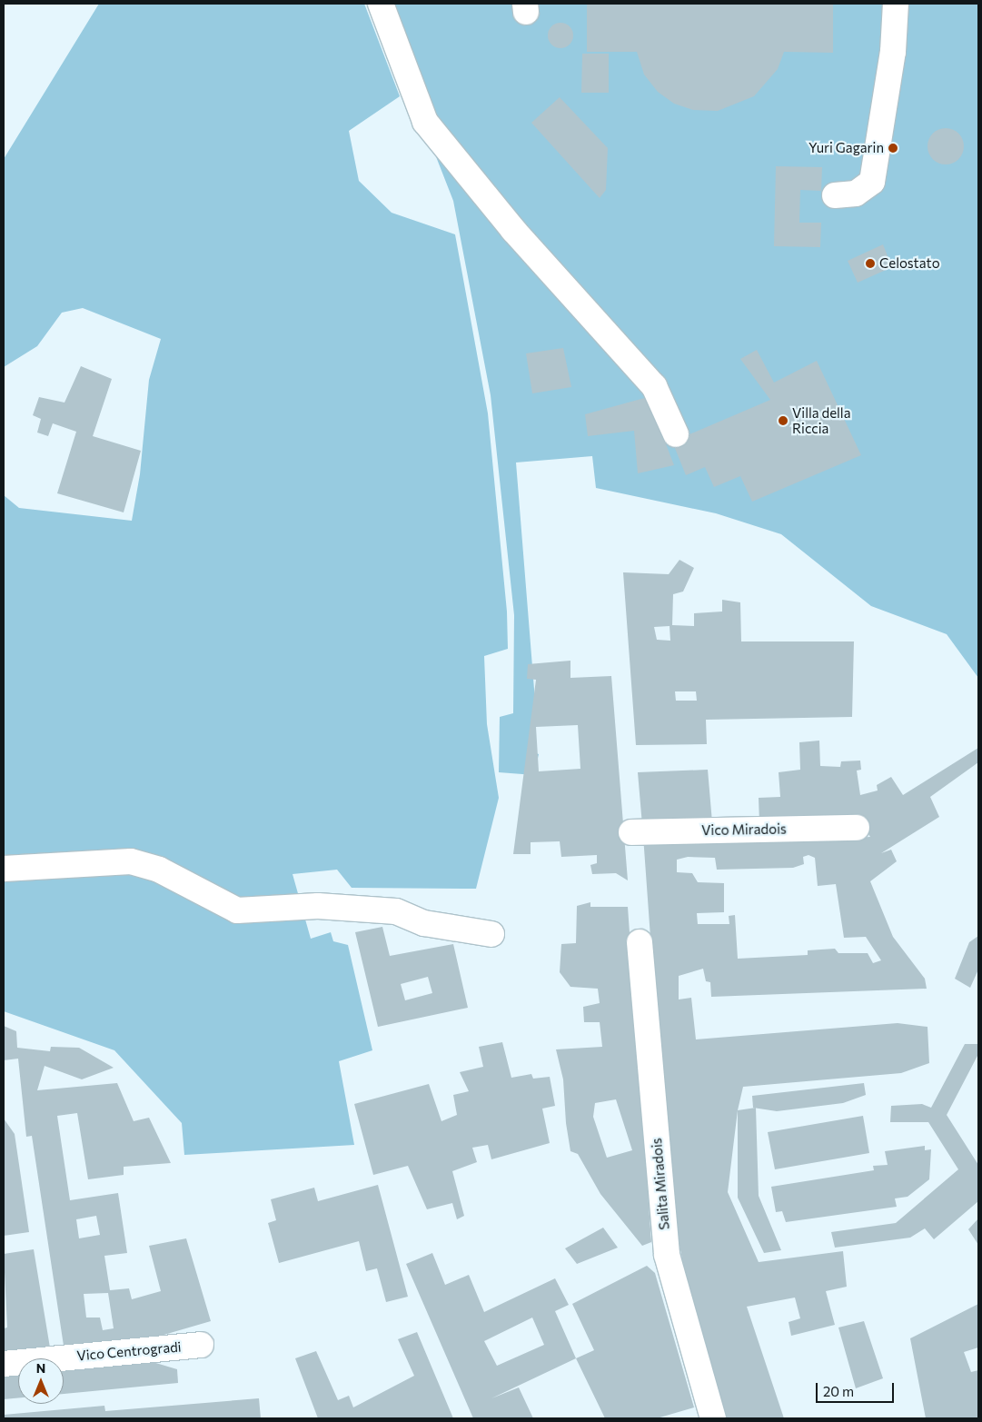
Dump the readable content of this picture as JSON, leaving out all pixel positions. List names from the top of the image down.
{
  "streets": {
    "street": ["Vico Miradois", "Salita Miradois", "Vico Centrogradi"]
  },
  "places": ["Yuri Gagarin", "Celostato", "Villa della Riccia"],
  "scale_bar": "20 m",
  "north": "top"
}
